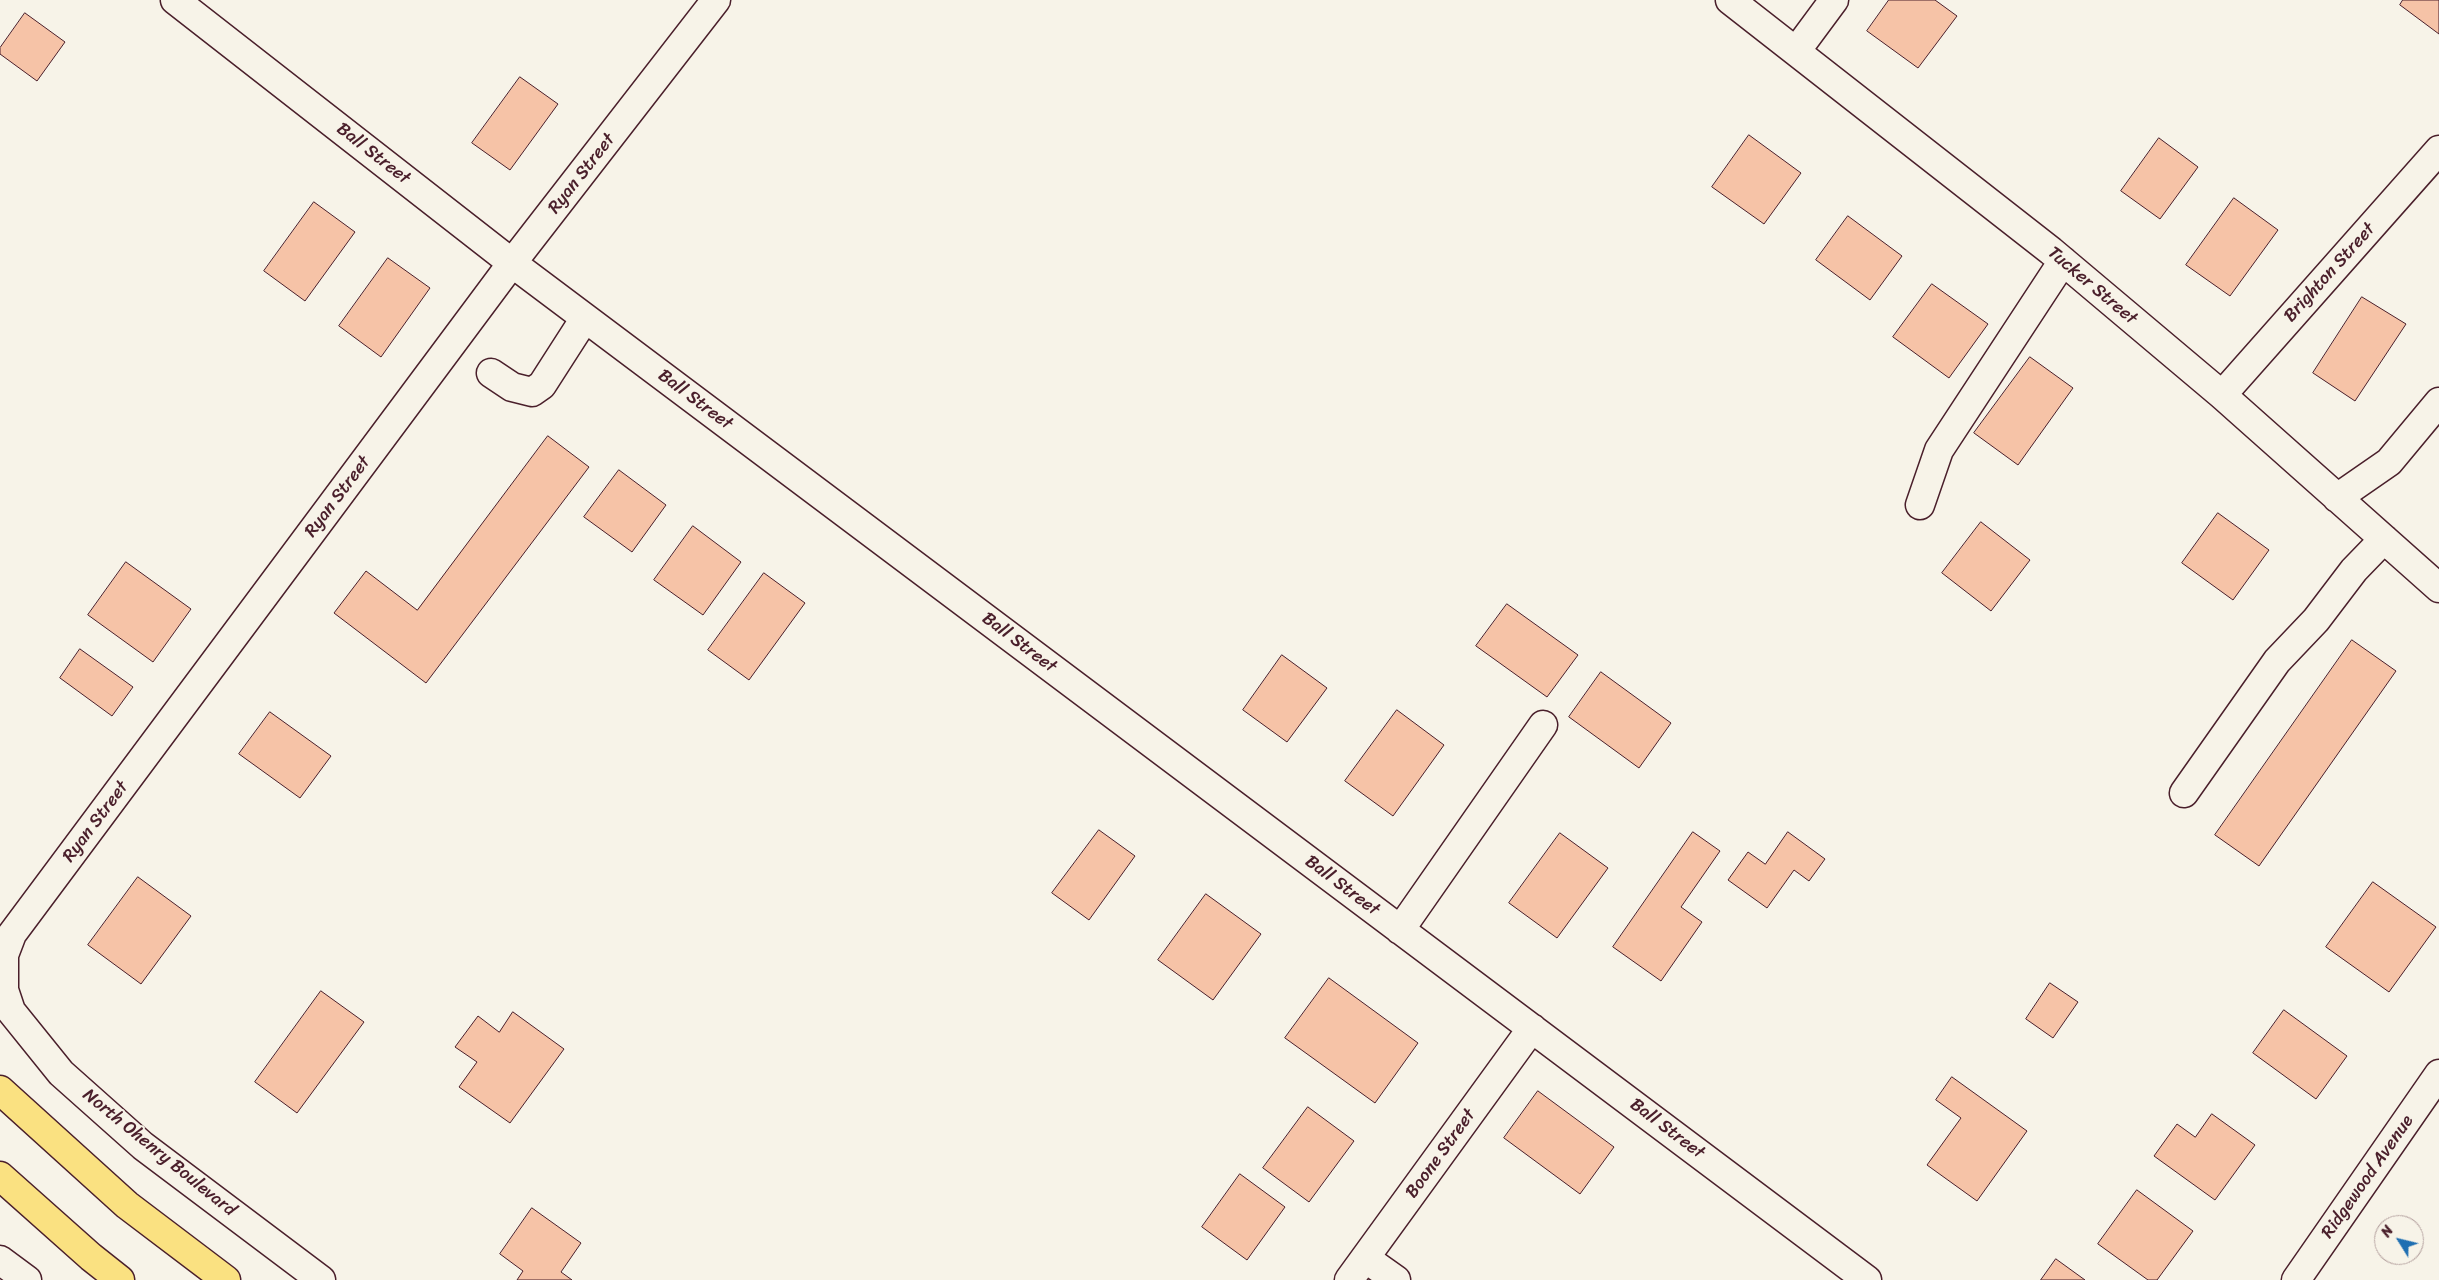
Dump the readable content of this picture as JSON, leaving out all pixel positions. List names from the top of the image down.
{
  "streets": {
    "street": [
      "Ball Street",
      "Ryan Street",
      "Brighton Street",
      "Tucker Street",
      "North Ohenry Boulevard",
      "Boone Street",
      "Ridgewood Avenue"
    ]
  },
  "crossings": [
    ["Ball Street", "Ryan Street"],
    ["Ball Street", "Boone Street"],
    ["Ryan Street", "North Ohenry Boulevard"],
    ["Brighton Street", "Tucker Street"]
  ],
  "north": "top left"
}
